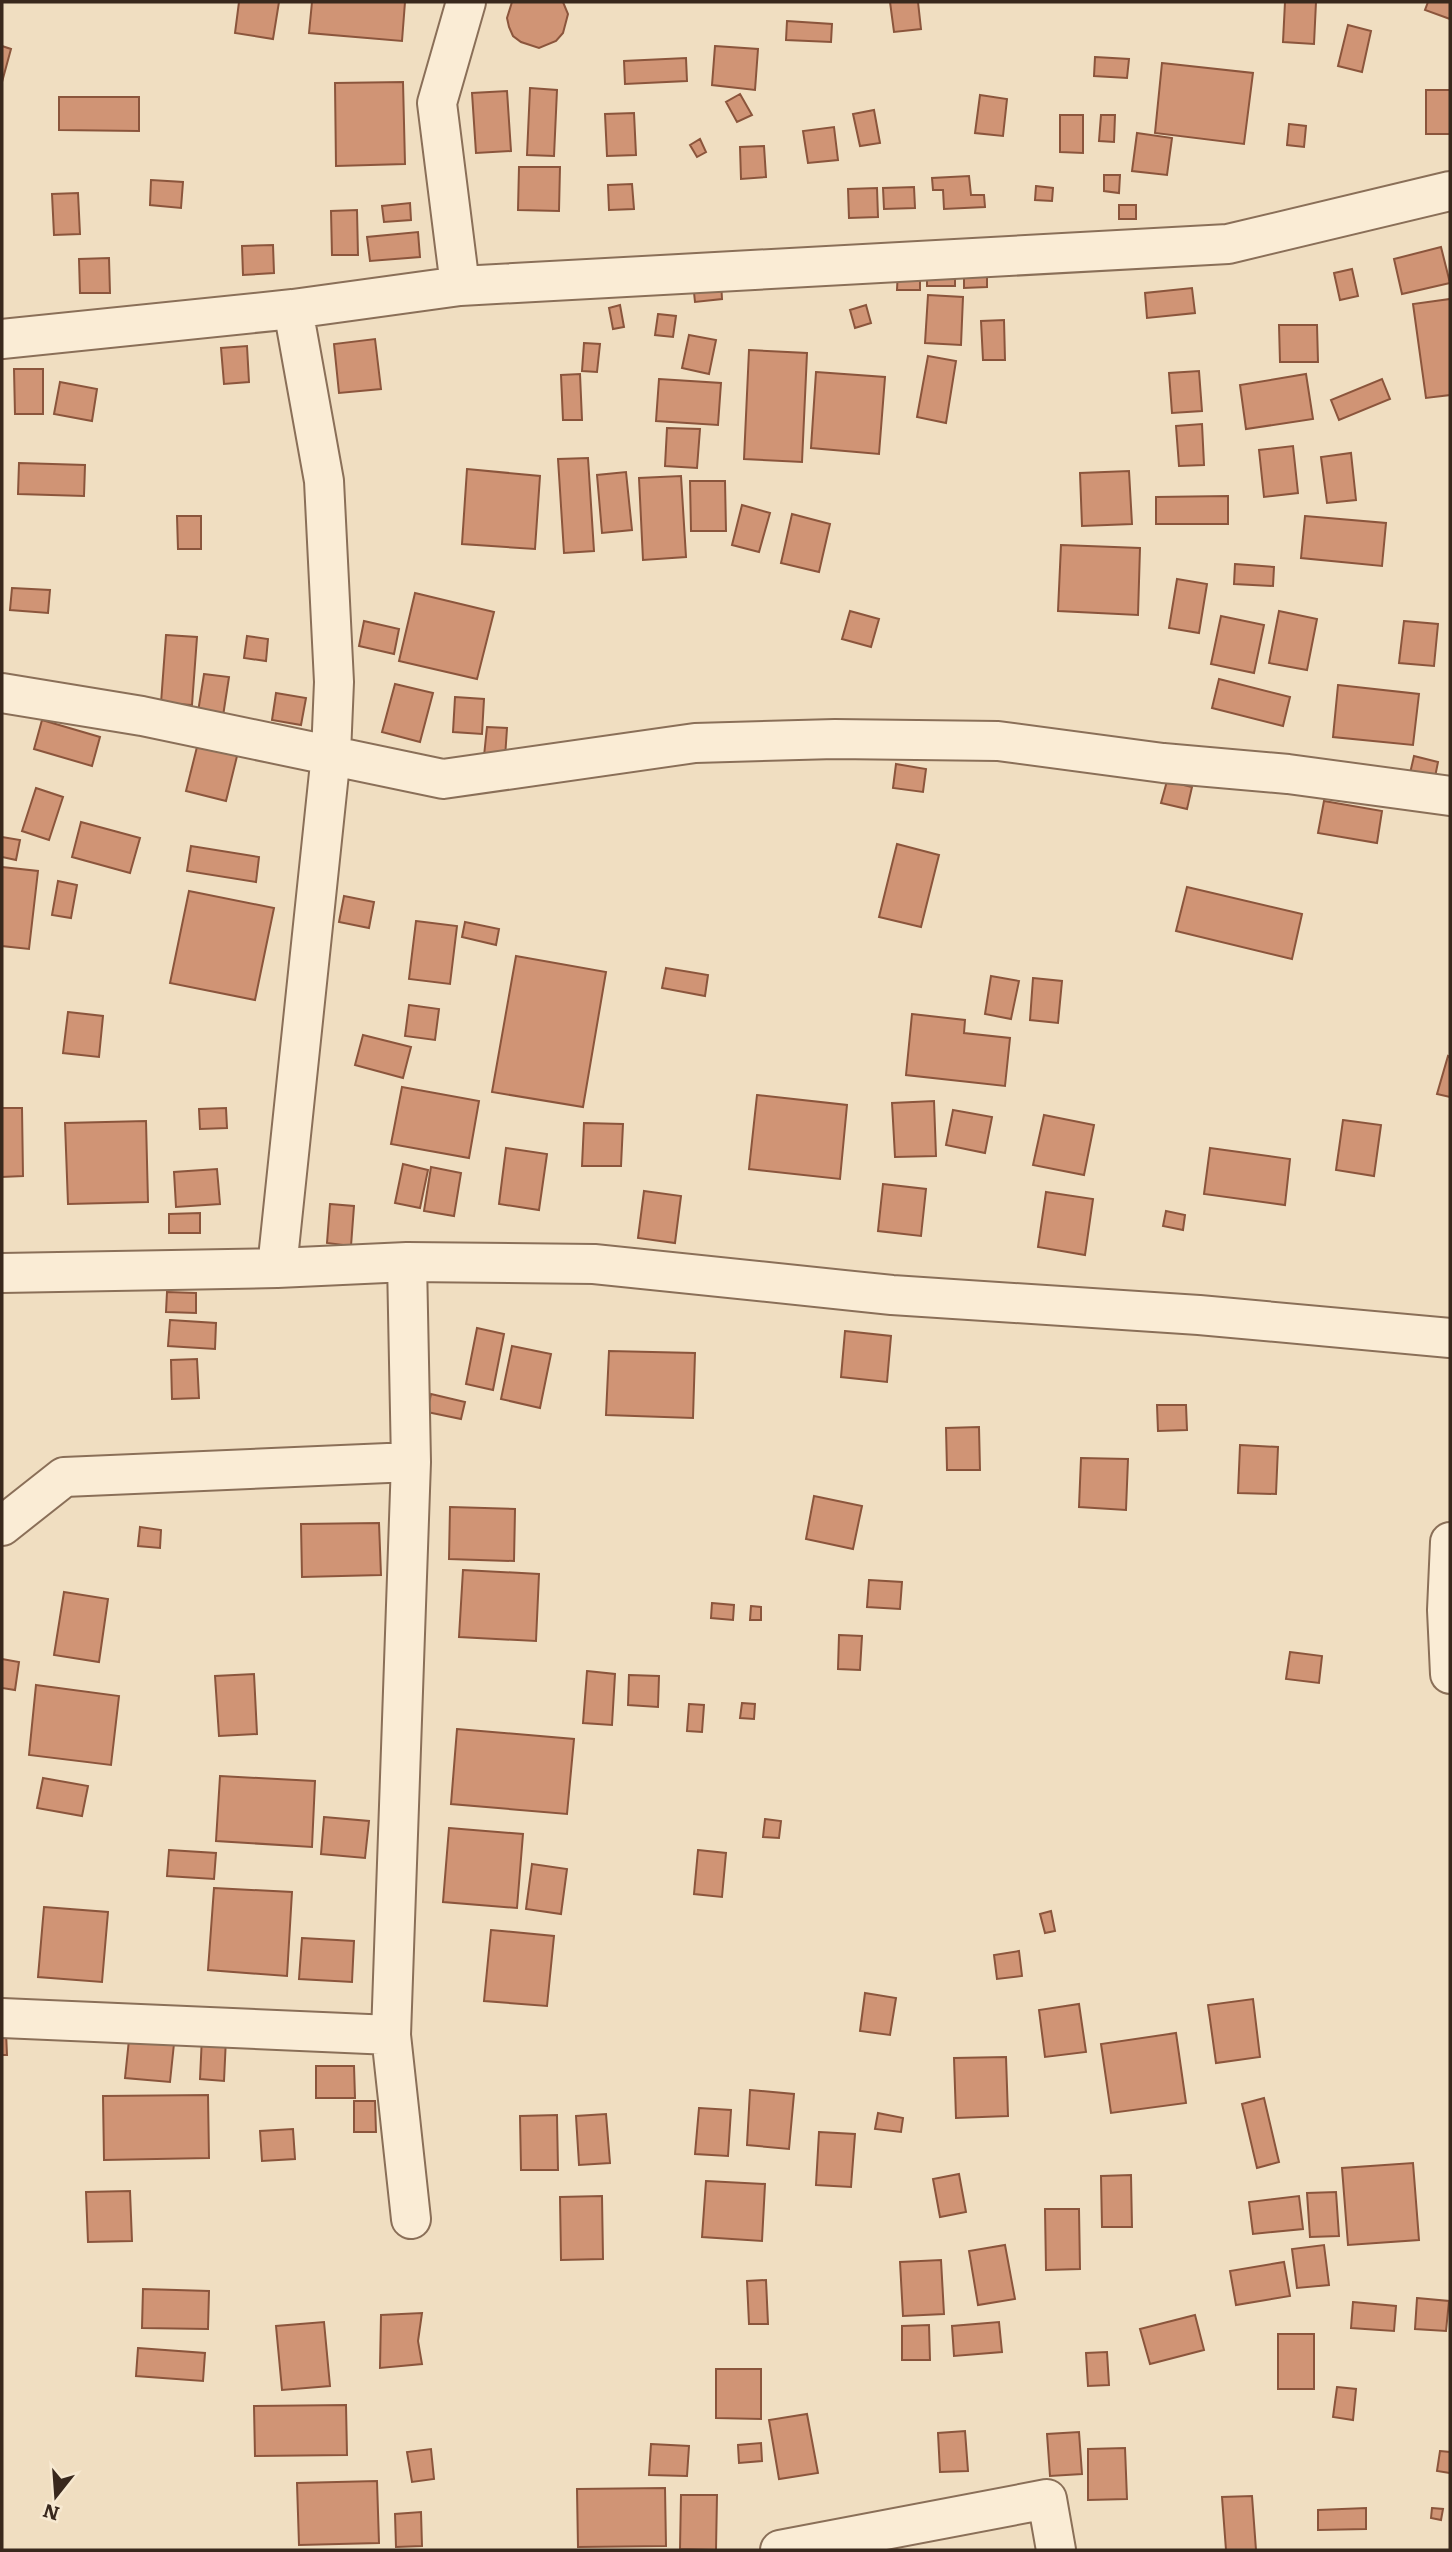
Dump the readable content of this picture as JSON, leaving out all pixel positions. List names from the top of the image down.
{
  "north": "bottom"
}
